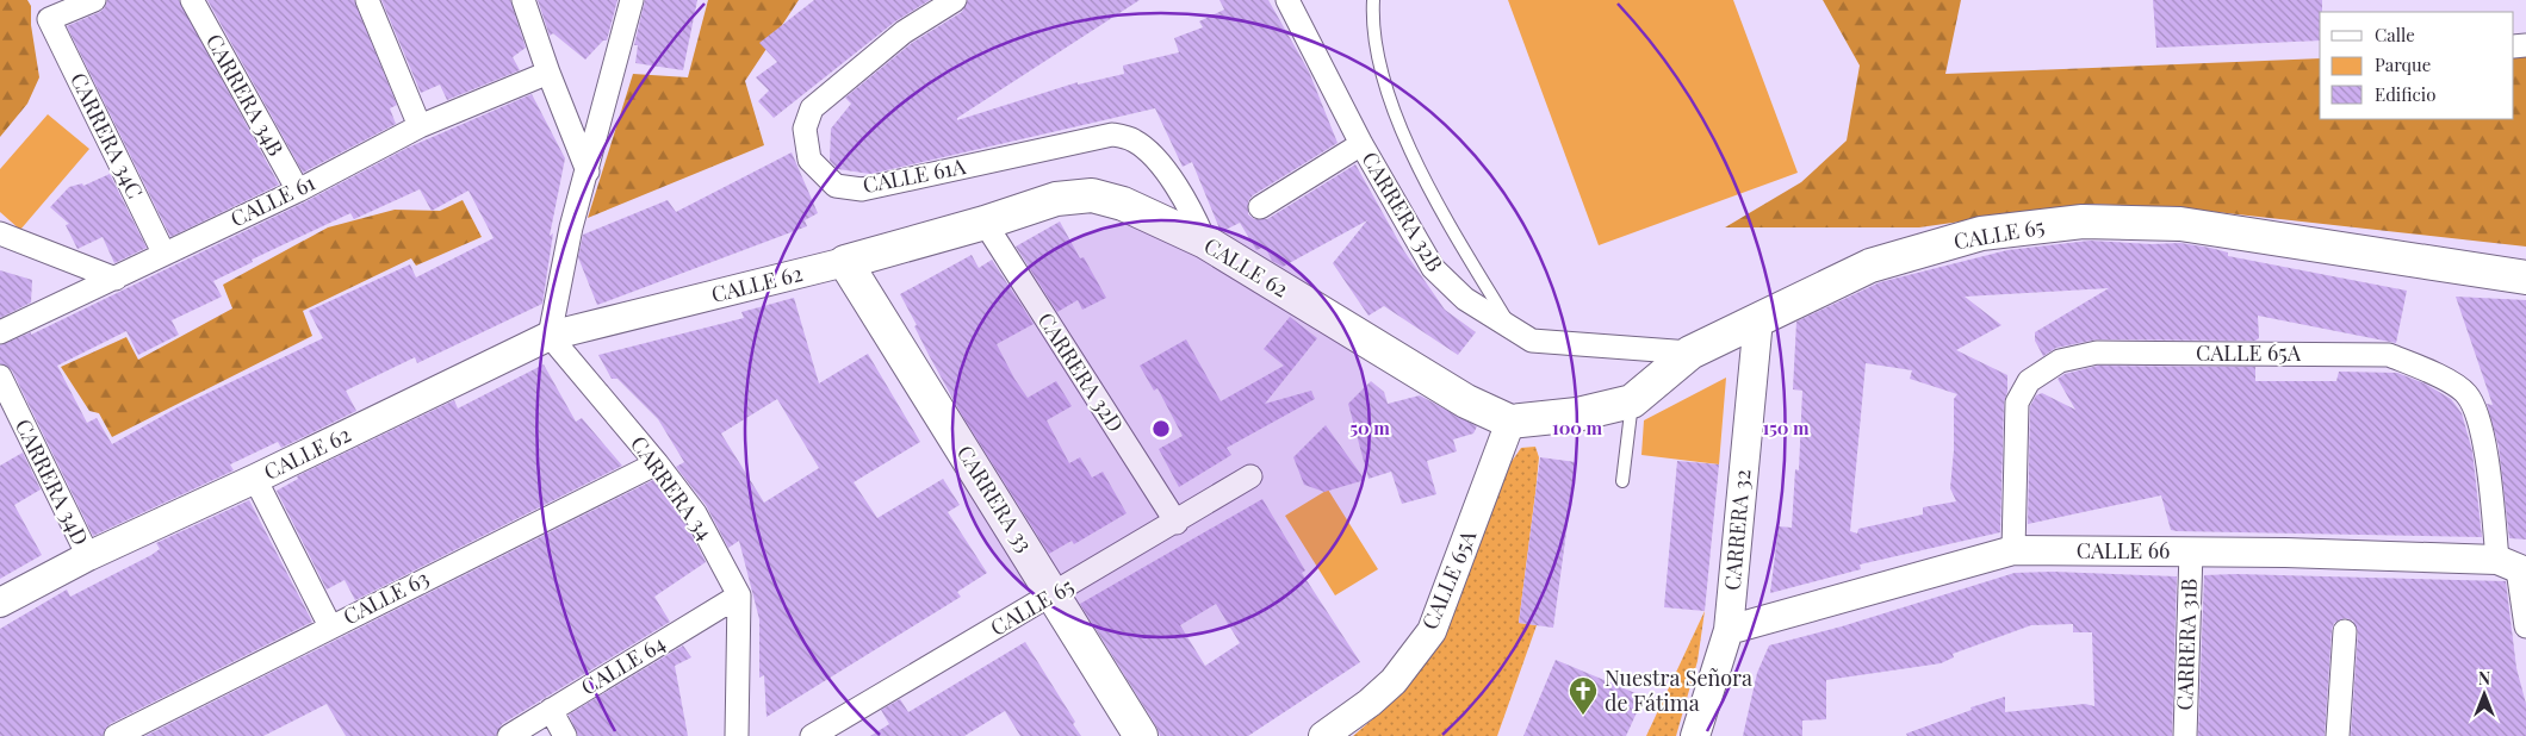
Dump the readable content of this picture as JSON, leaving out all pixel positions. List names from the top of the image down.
{
  "streets": {
    "main road": ["CALLE 65", "CALLE 62", "CARRERA 33"],
    "street": [
      "CARRERA 34B",
      "CARRERA 34C",
      "CALLE 61A",
      "CALLE 61",
      "CARRERA 32B",
      "CALLE 65A",
      "CARRERA 32D",
      "CARRERA 34D",
      "CARRERA 34",
      "CARRERA 32",
      "CALLE 66",
      "CALLE 63",
      "CARRERA 31B",
      "CALLE 64"
    ]
  },
  "crossings": [
    ["CARRERA 34B", "CALLE 61"],
    ["CARRERA 34C", "CALLE 61"],
    ["CALLE 61A", "CALLE 62"],
    ["CARRERA 32B", "CALLE 65"],
    ["CALLE 65", "CALLE 62"],
    ["CALLE 65", "CALLE 65A"],
    ["CALLE 65", "CARRERA 32D"],
    ["CALLE 65", "CARRERA 33"],
    ["CALLE 65", "CARRERA 32"],
    ["CALLE 62", "CALLE 65A"],
    ["CALLE 62", "CARRERA 32D"],
    ["CALLE 62", "CARRERA 34D"],
    ["CALLE 62", "CARRERA 34"],
    ["CALLE 62", "CARRERA 33"],
    ["CALLE 65A", "CALLE 66"],
    ["CARRERA 34", "CALLE 63"],
    ["CARRERA 34", "CALLE 64"],
    ["CARRERA 32", "CALLE 66"],
    ["CALLE 66", "CARRERA 31B"]
  ],
  "places": {
    "church": ["Nuestra Señora de Fátima"]
  },
  "legend": ["Calle", "Parque", "Edificio"],
  "north": "top",
  "rings": ["50 m", "100 m", "150 m"]
}
